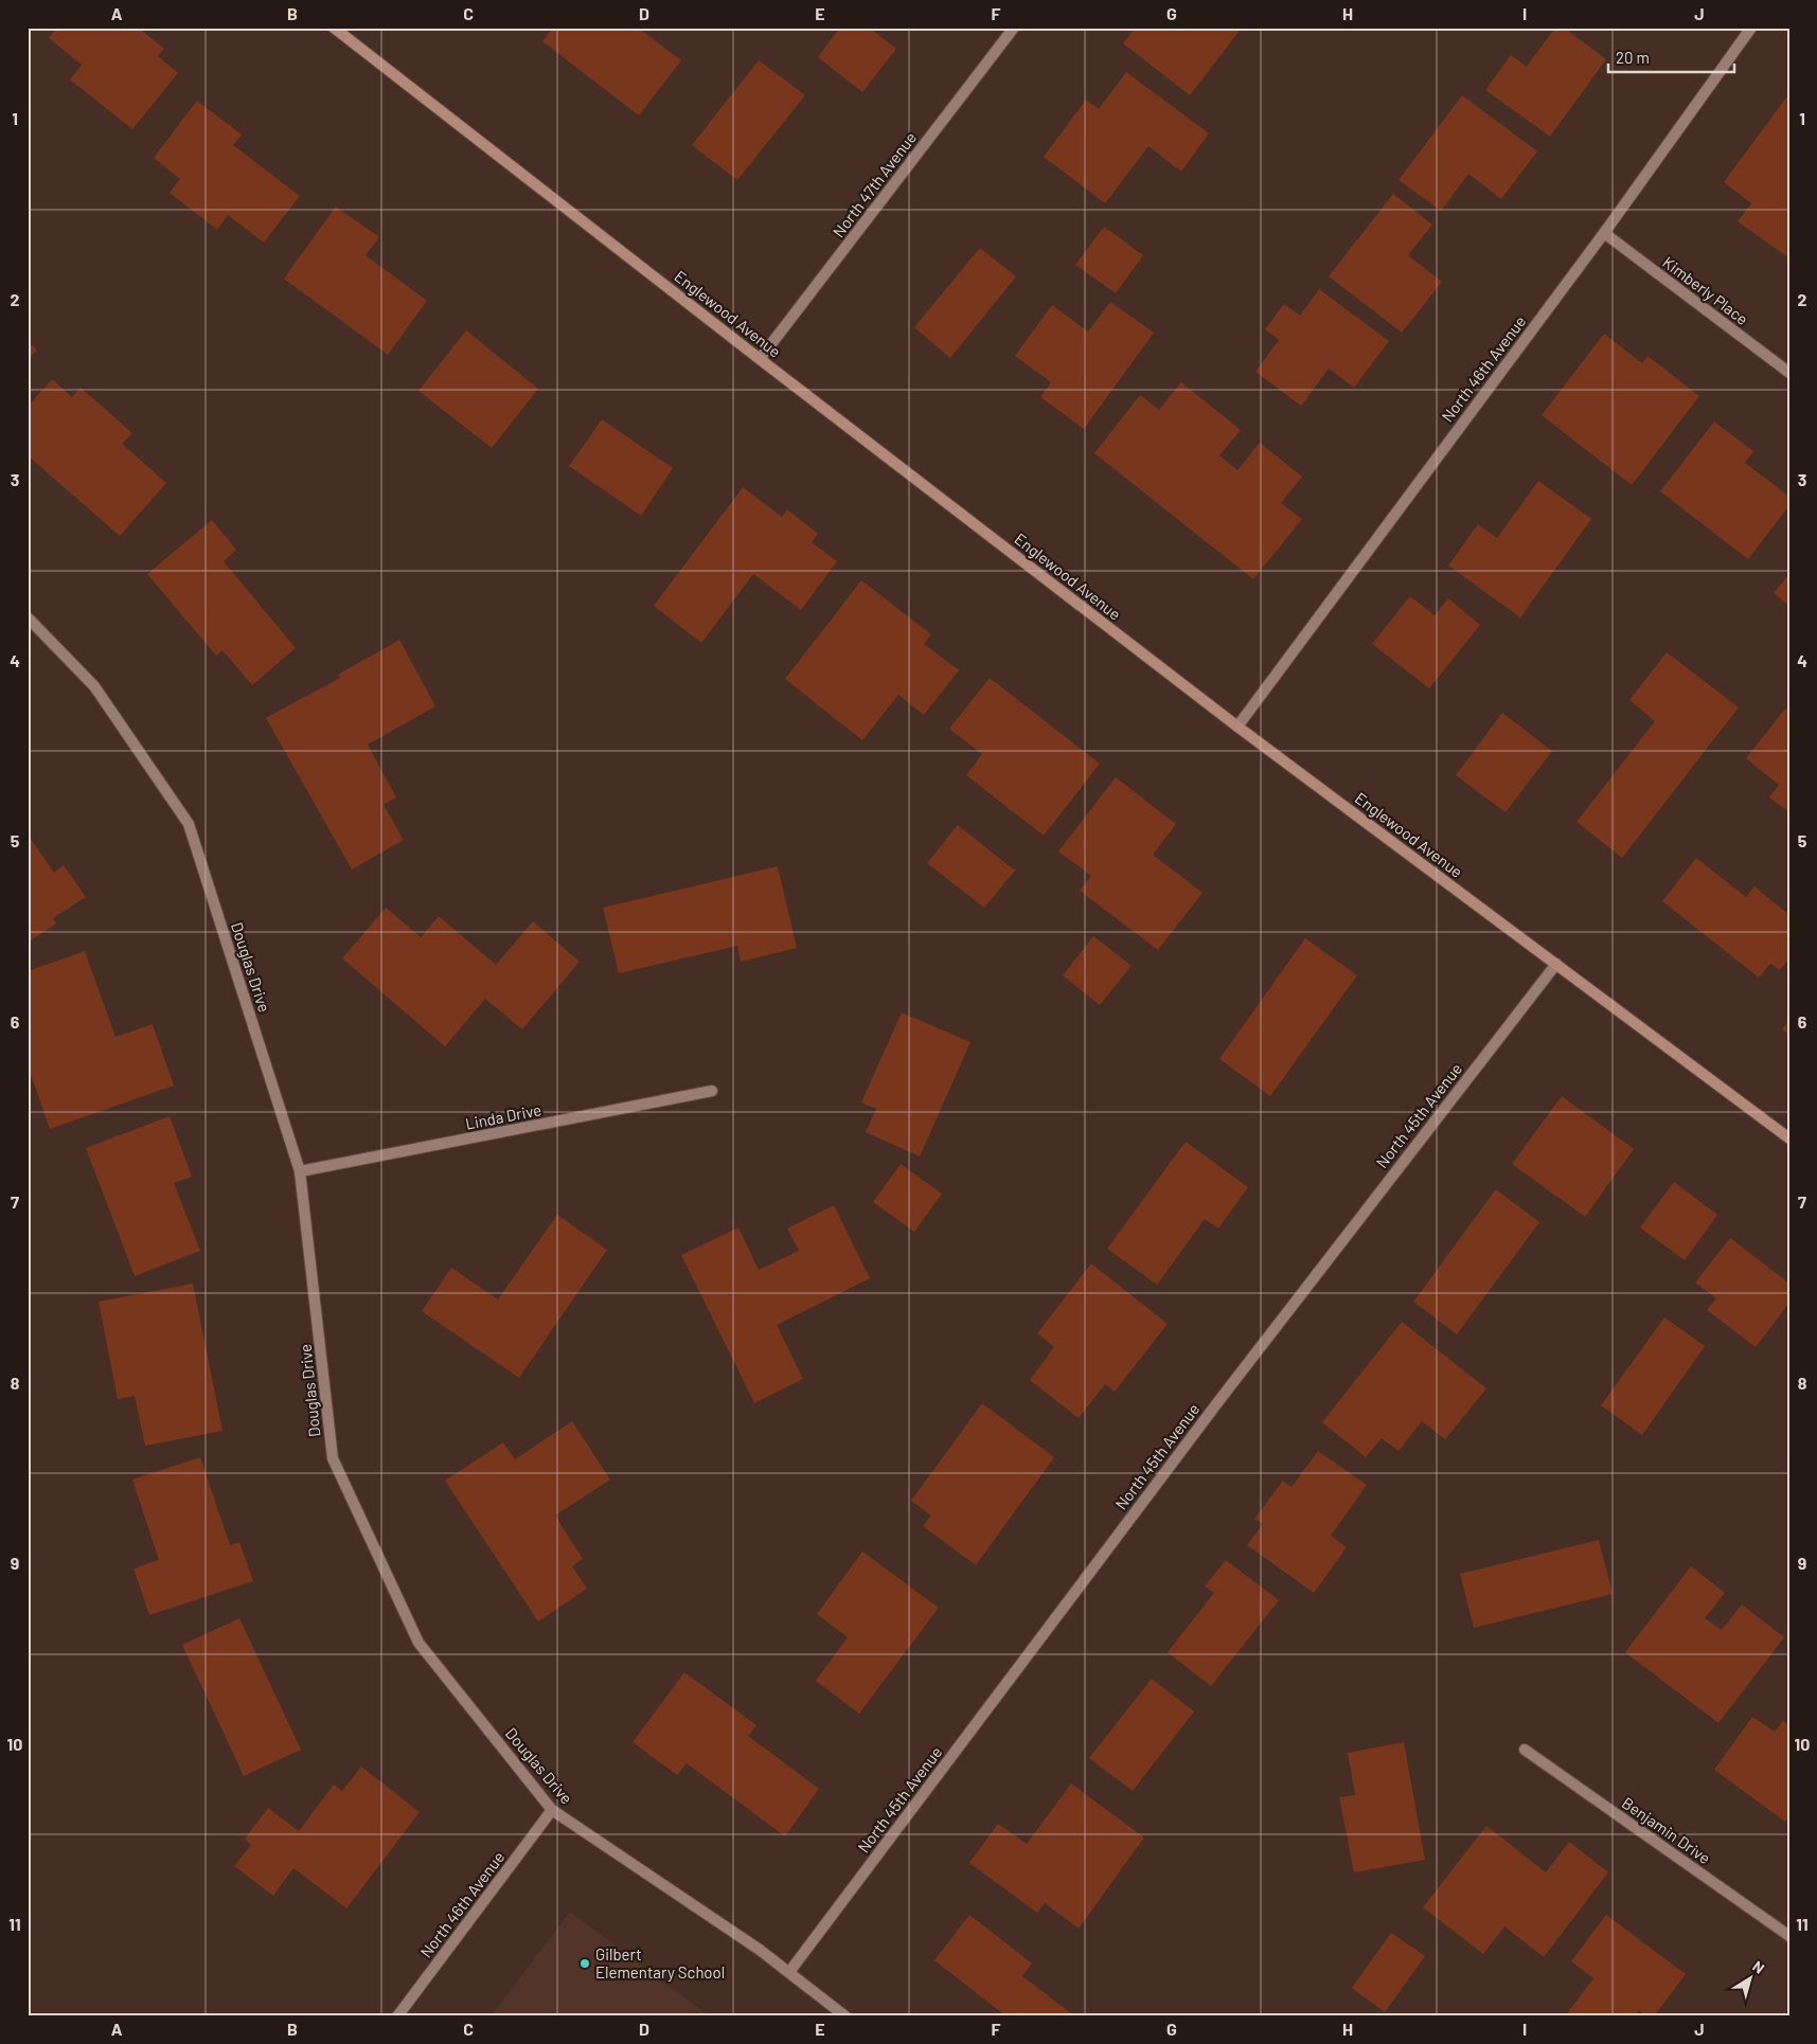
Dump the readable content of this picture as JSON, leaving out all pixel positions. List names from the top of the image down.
{
  "streets": {
    "street": [
      "North 47th Avenue",
      "Kimberly Place",
      "Englewood Avenue",
      "North 46th Avenue",
      "Douglas Drive",
      "North 45th Avenue",
      "Linda Drive",
      "Benjamin Drive"
    ]
  },
  "crossings": [
    ["North 47th Avenue", "Englewood Avenue"],
    ["Kimberly Place", "North 46th Avenue"],
    ["Englewood Avenue", "North 46th Avenue"],
    ["Englewood Avenue", "North 45th Avenue"],
    ["North 46th Avenue", "Douglas Drive"],
    ["Douglas Drive", "North 45th Avenue"],
    ["Douglas Drive", "Linda Drive"]
  ],
  "places": ["Gilbert Elementary School"],
  "scale_bar": "20 m",
  "north": "top right",
  "grid": {
    "columns": [
      "A",
      "B",
      "C",
      "D",
      "E",
      "F",
      "G",
      "H",
      "I",
      "J"
    ],
    "rows": [
      "1",
      "2",
      "3",
      "4",
      "5",
      "6",
      "7",
      "8",
      "9",
      "10",
      "11"
    ]
  }
}
